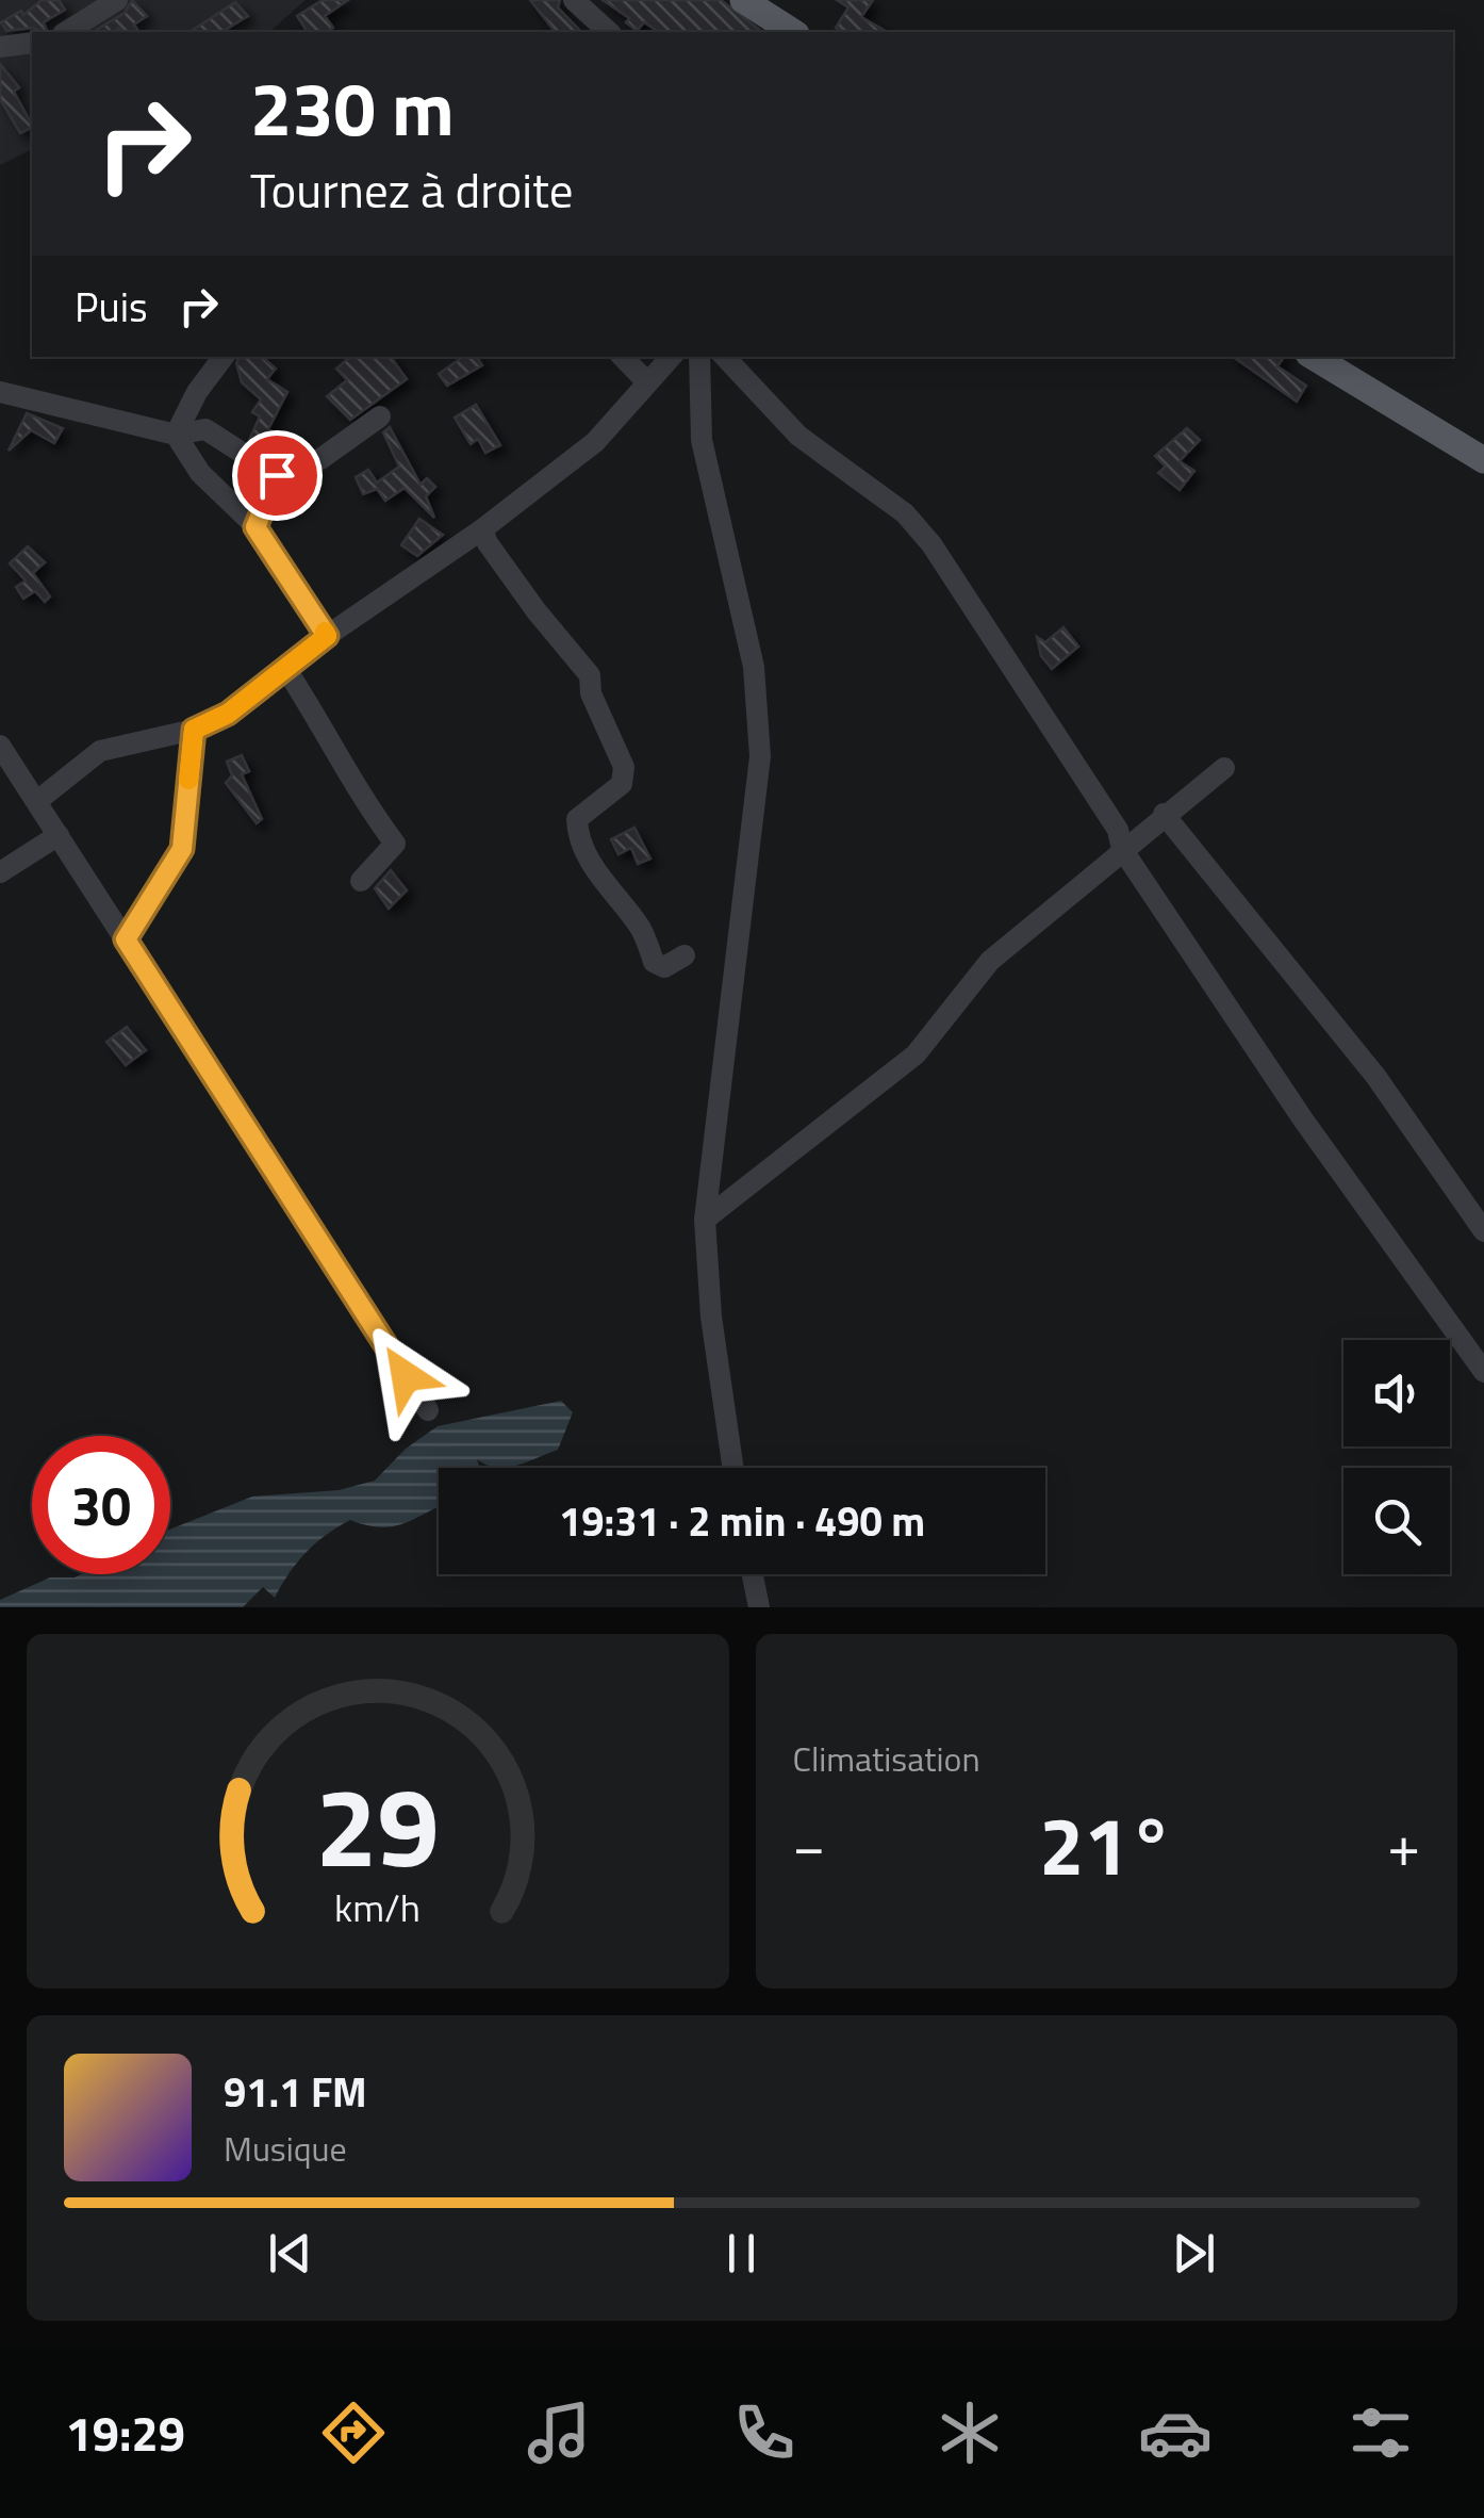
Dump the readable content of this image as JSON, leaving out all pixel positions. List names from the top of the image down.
{
  "page": {
    "turn": ["230 m", "Tournez à droite"],
    "then": "Puis",
    "limit": "30",
    "trip": "19:31 · 2 min · 490 m",
    "tile": "Climatisation",
    "heat": ["−", "21°", "+"],
    "song": ["91.1 FM", "Musique"],
    "tabs": "19:29",
    "gauge": ["29", "km/h"]
  }
}
